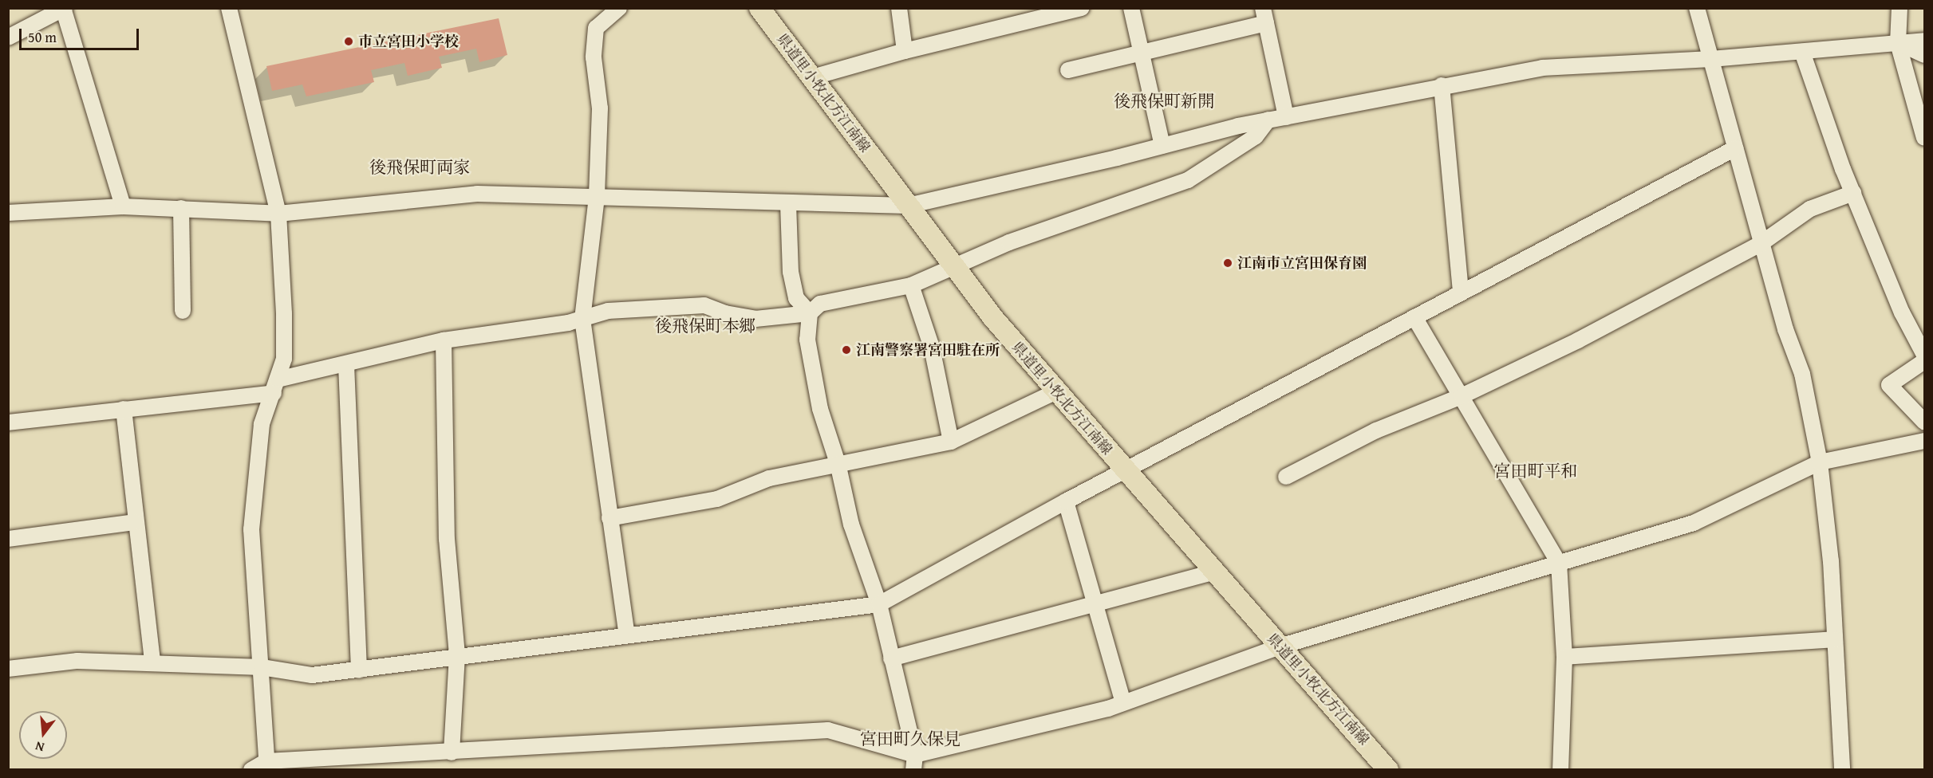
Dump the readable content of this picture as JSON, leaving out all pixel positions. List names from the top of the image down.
{
  "streets": {
    "main road": ["県道里小牧北方江南線"]
  },
  "districts": [
    "後飛保町新開",
    "後飛保町両家",
    "後飛保町本郷",
    "宮田町平和",
    "宮田町久保見"
  ],
  "places": ["市立宮田小学校", "江南市立宮田保育園", "江南警察署宮田駐在所"],
  "scale_bar": "50 m",
  "north": "bottom"
}
